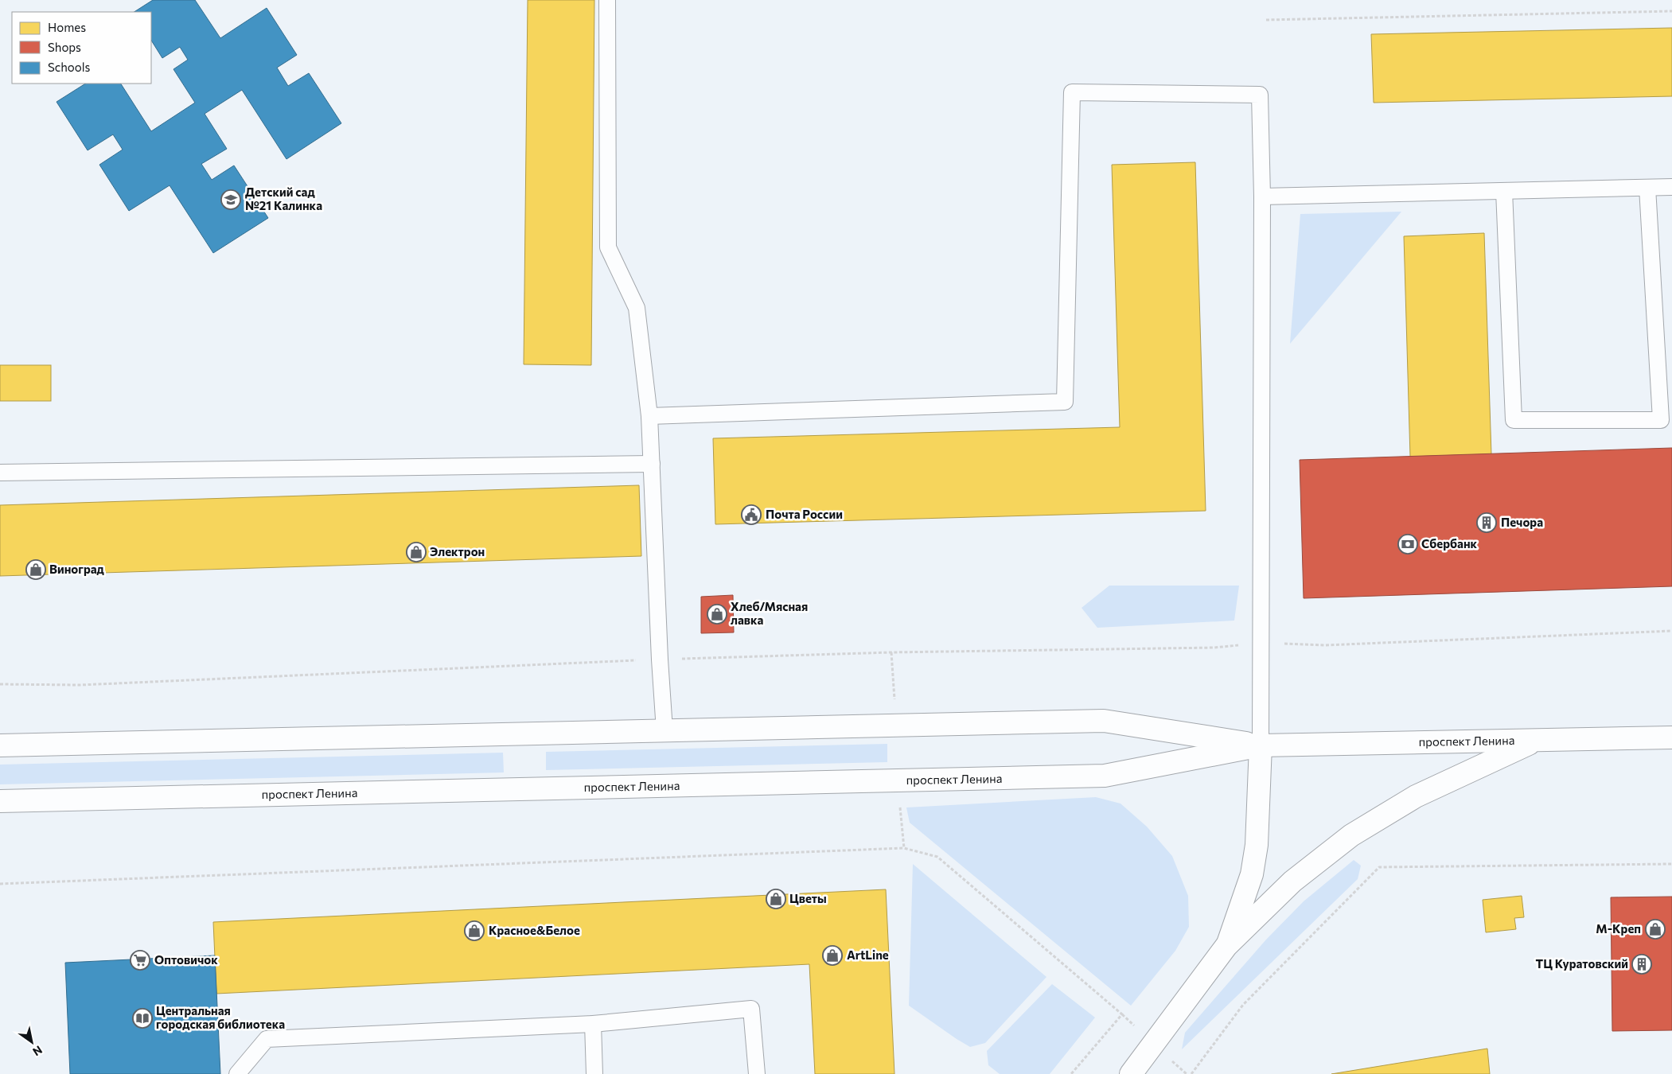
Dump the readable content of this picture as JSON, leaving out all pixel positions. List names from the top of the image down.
{
  "streets": {
    "main road": ["проспект Ленина"]
  },
  "places": {
    "school or university": ["Детский сад №21 Калинка"],
    "public building": ["Почта России"],
    "building": ["Печора", "ТЦ Куратовский"],
    "bank": ["Сбербанк"],
    "shop": [
      "Электрон",
      "Виноград",
      "Хлеб/Мясная лавка",
      "Цветы",
      "М-Креп",
      "Красное&Белое",
      "ArtLine"
    ],
    "supermarket": ["Оптовичок"],
    "library": ["Центральная городская библиотека"]
  },
  "legend": ["Homes", "Shops", "Schools"],
  "north": "bottom right"
}
